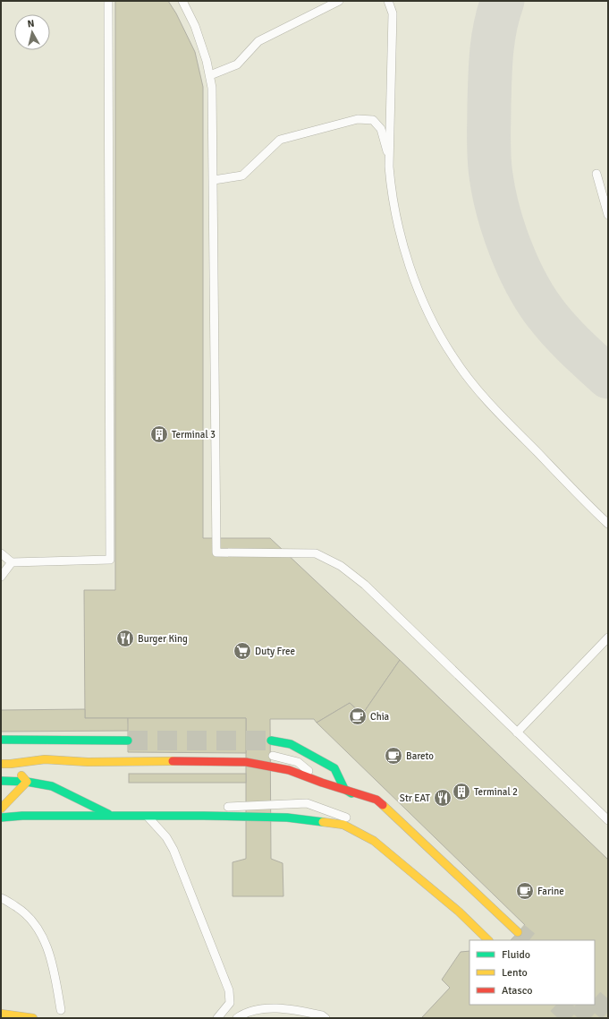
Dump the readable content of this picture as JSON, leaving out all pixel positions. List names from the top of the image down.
{
  "places": {
    "building": ["Terminal 3", "Terminal 2"],
    "restaurant": ["Burger King", "Str EAT"],
    "supermarket": ["Duty Free"],
    "cafe": ["Chia", "Bareto", "Farine"]
  },
  "legend": ["Fluido", "Lento", "Atasco"],
  "north": "top"
}
